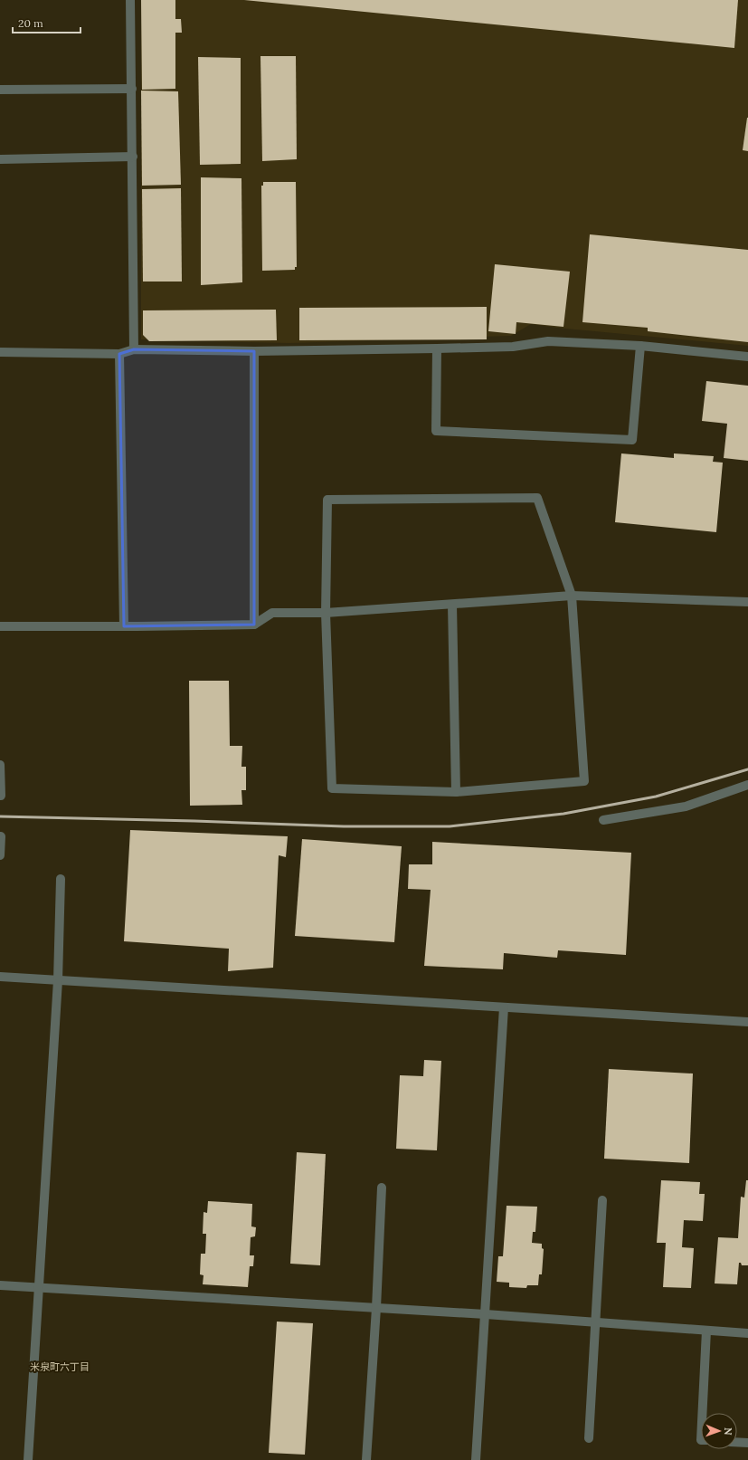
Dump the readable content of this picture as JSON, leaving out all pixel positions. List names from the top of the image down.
{
  "districts": ["米泉町六丁目"],
  "scale_bar": "20 m",
  "north": "right"
}
